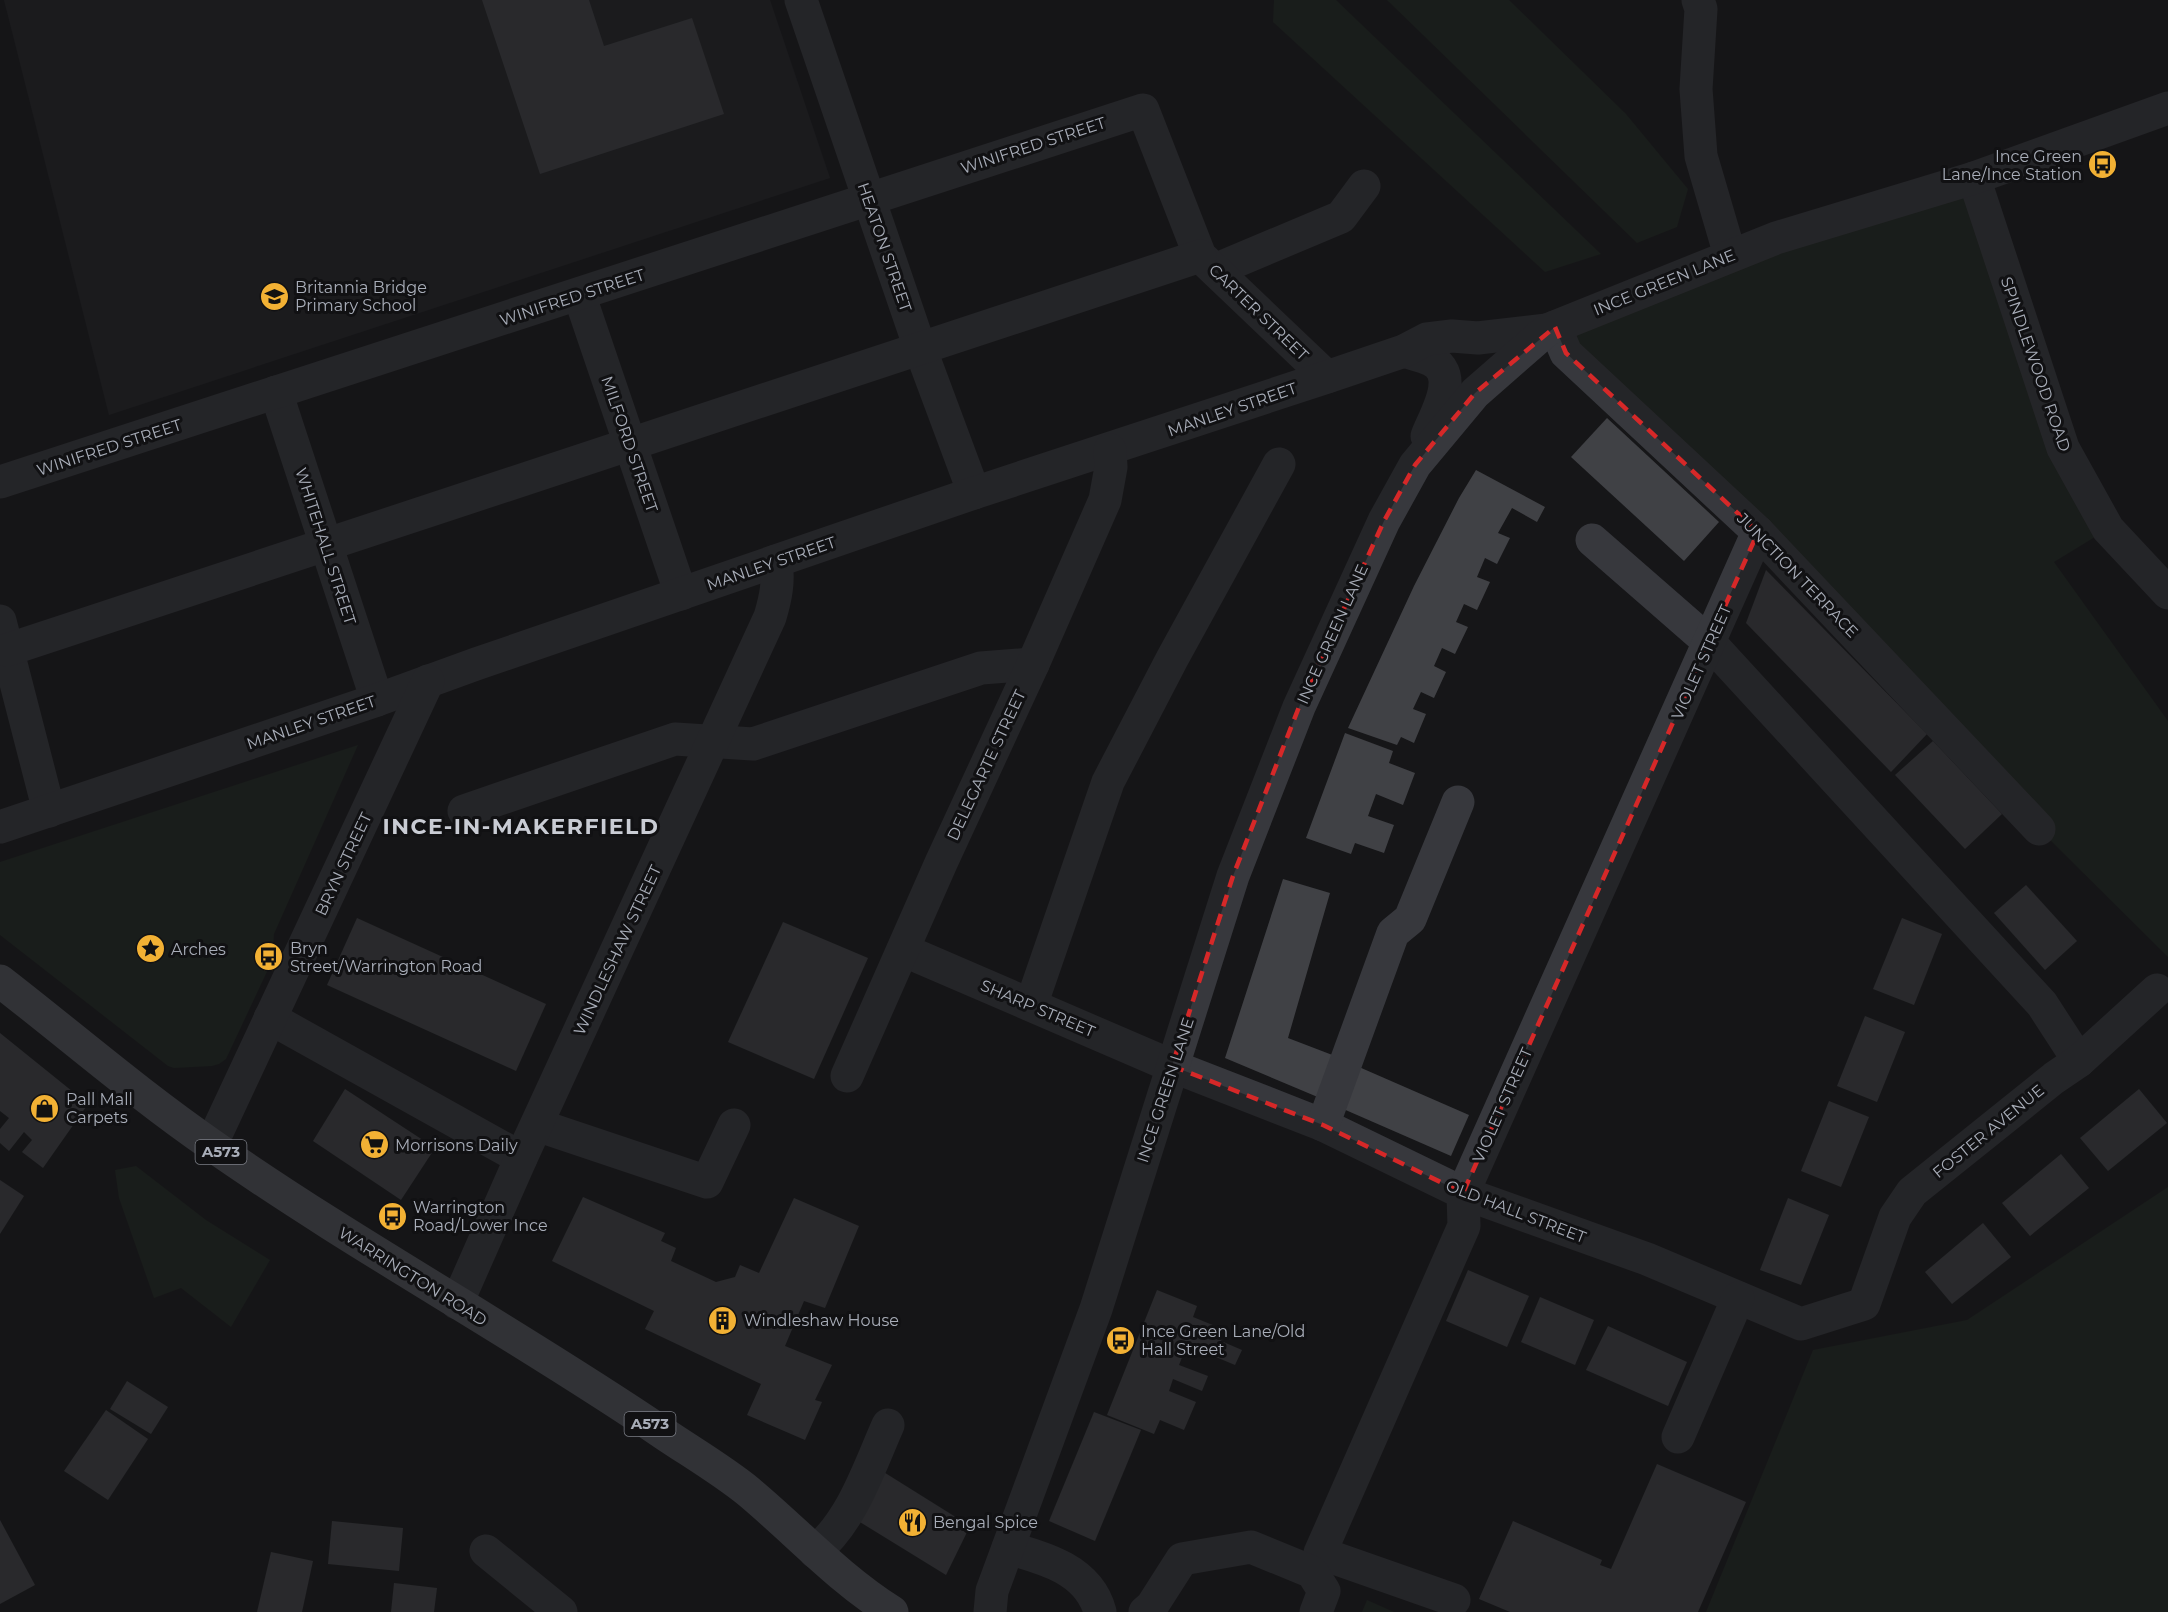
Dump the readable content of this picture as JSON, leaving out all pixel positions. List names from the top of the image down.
{
  "streets": {
    "main road": ["A573", "WARRINGTON ROAD"],
    "street": [
      "WINIFRED STREET",
      "HEATON STREET",
      "INCE GREEN LANE",
      "CARTER STREET",
      "SPINDLEWOOD ROAD",
      "MANLEY STREET",
      "MILFORD STREET",
      "WHITEHALL STREET",
      "JUNCTION TERRACE",
      "VIOLET STREET",
      "DELEGARTE STREET",
      "BRYN STREET",
      "WINDLESHAW STREET",
      "SHARP STREET",
      "FOSTER AVENUE",
      "OLD HALL STREET"
    ]
  },
  "crossings": [
    ["WINIFRED STREET", "HEATON STREET"],
    ["WINIFRED STREET", "CARTER STREET"],
    ["WINIFRED STREET", "MILFORD STREET"],
    ["WINIFRED STREET", "WHITEHALL STREET"],
    ["HEATON STREET", "MANLEY STREET"],
    ["INCE GREEN LANE", "SPINDLEWOOD ROAD"],
    ["INCE GREEN LANE", "MANLEY STREET"],
    ["INCE GREEN LANE", "JUNCTION TERRACE"],
    ["INCE GREEN LANE", "SHARP STREET"],
    ["INCE GREEN LANE", "OLD HALL STREET"],
    ["CARTER STREET", "MANLEY STREET"],
    ["MANLEY STREET", "MILFORD STREET"],
    ["MANLEY STREET", "WHITEHALL STREET"],
    ["MANLEY STREET", "JUNCTION TERRACE"],
    ["MANLEY STREET", "DELEGARTE STREET"],
    ["MANLEY STREET", "BRYN STREET"],
    ["MANLEY STREET", "WINDLESHAW STREET"],
    ["JUNCTION TERRACE", "VIOLET STREET"],
    ["VIOLET STREET", "OLD HALL STREET"],
    ["DELEGARTE STREET", "SHARP STREET"],
    ["BRYN STREET", "WARRINGTON ROAD"],
    ["WINDLESHAW STREET", "WARRINGTON ROAD"],
    ["SHARP STREET", "OLD HALL STREET"],
    ["FOSTER AVENUE", "OLD HALL STREET"]
  ],
  "districts": ["INCE-IN-MAKERFIELD"],
  "places": {
    "bus stop": [
      "Ince Green Lane/Ince Station",
      "Bryn Street/Warrington Road",
      "Warrington Road/Lower Ince",
      "Ince Green Lane/Old Hall Street"
    ],
    "school or university": ["Britannia Bridge Primary School"],
    "place": ["Arches"],
    "shop": ["Pall Mall Carpets"],
    "supermarket": ["Morrisons Daily"],
    "building": ["Windleshaw House"],
    "restaurant": ["Bengal Spice"]
  }
}
